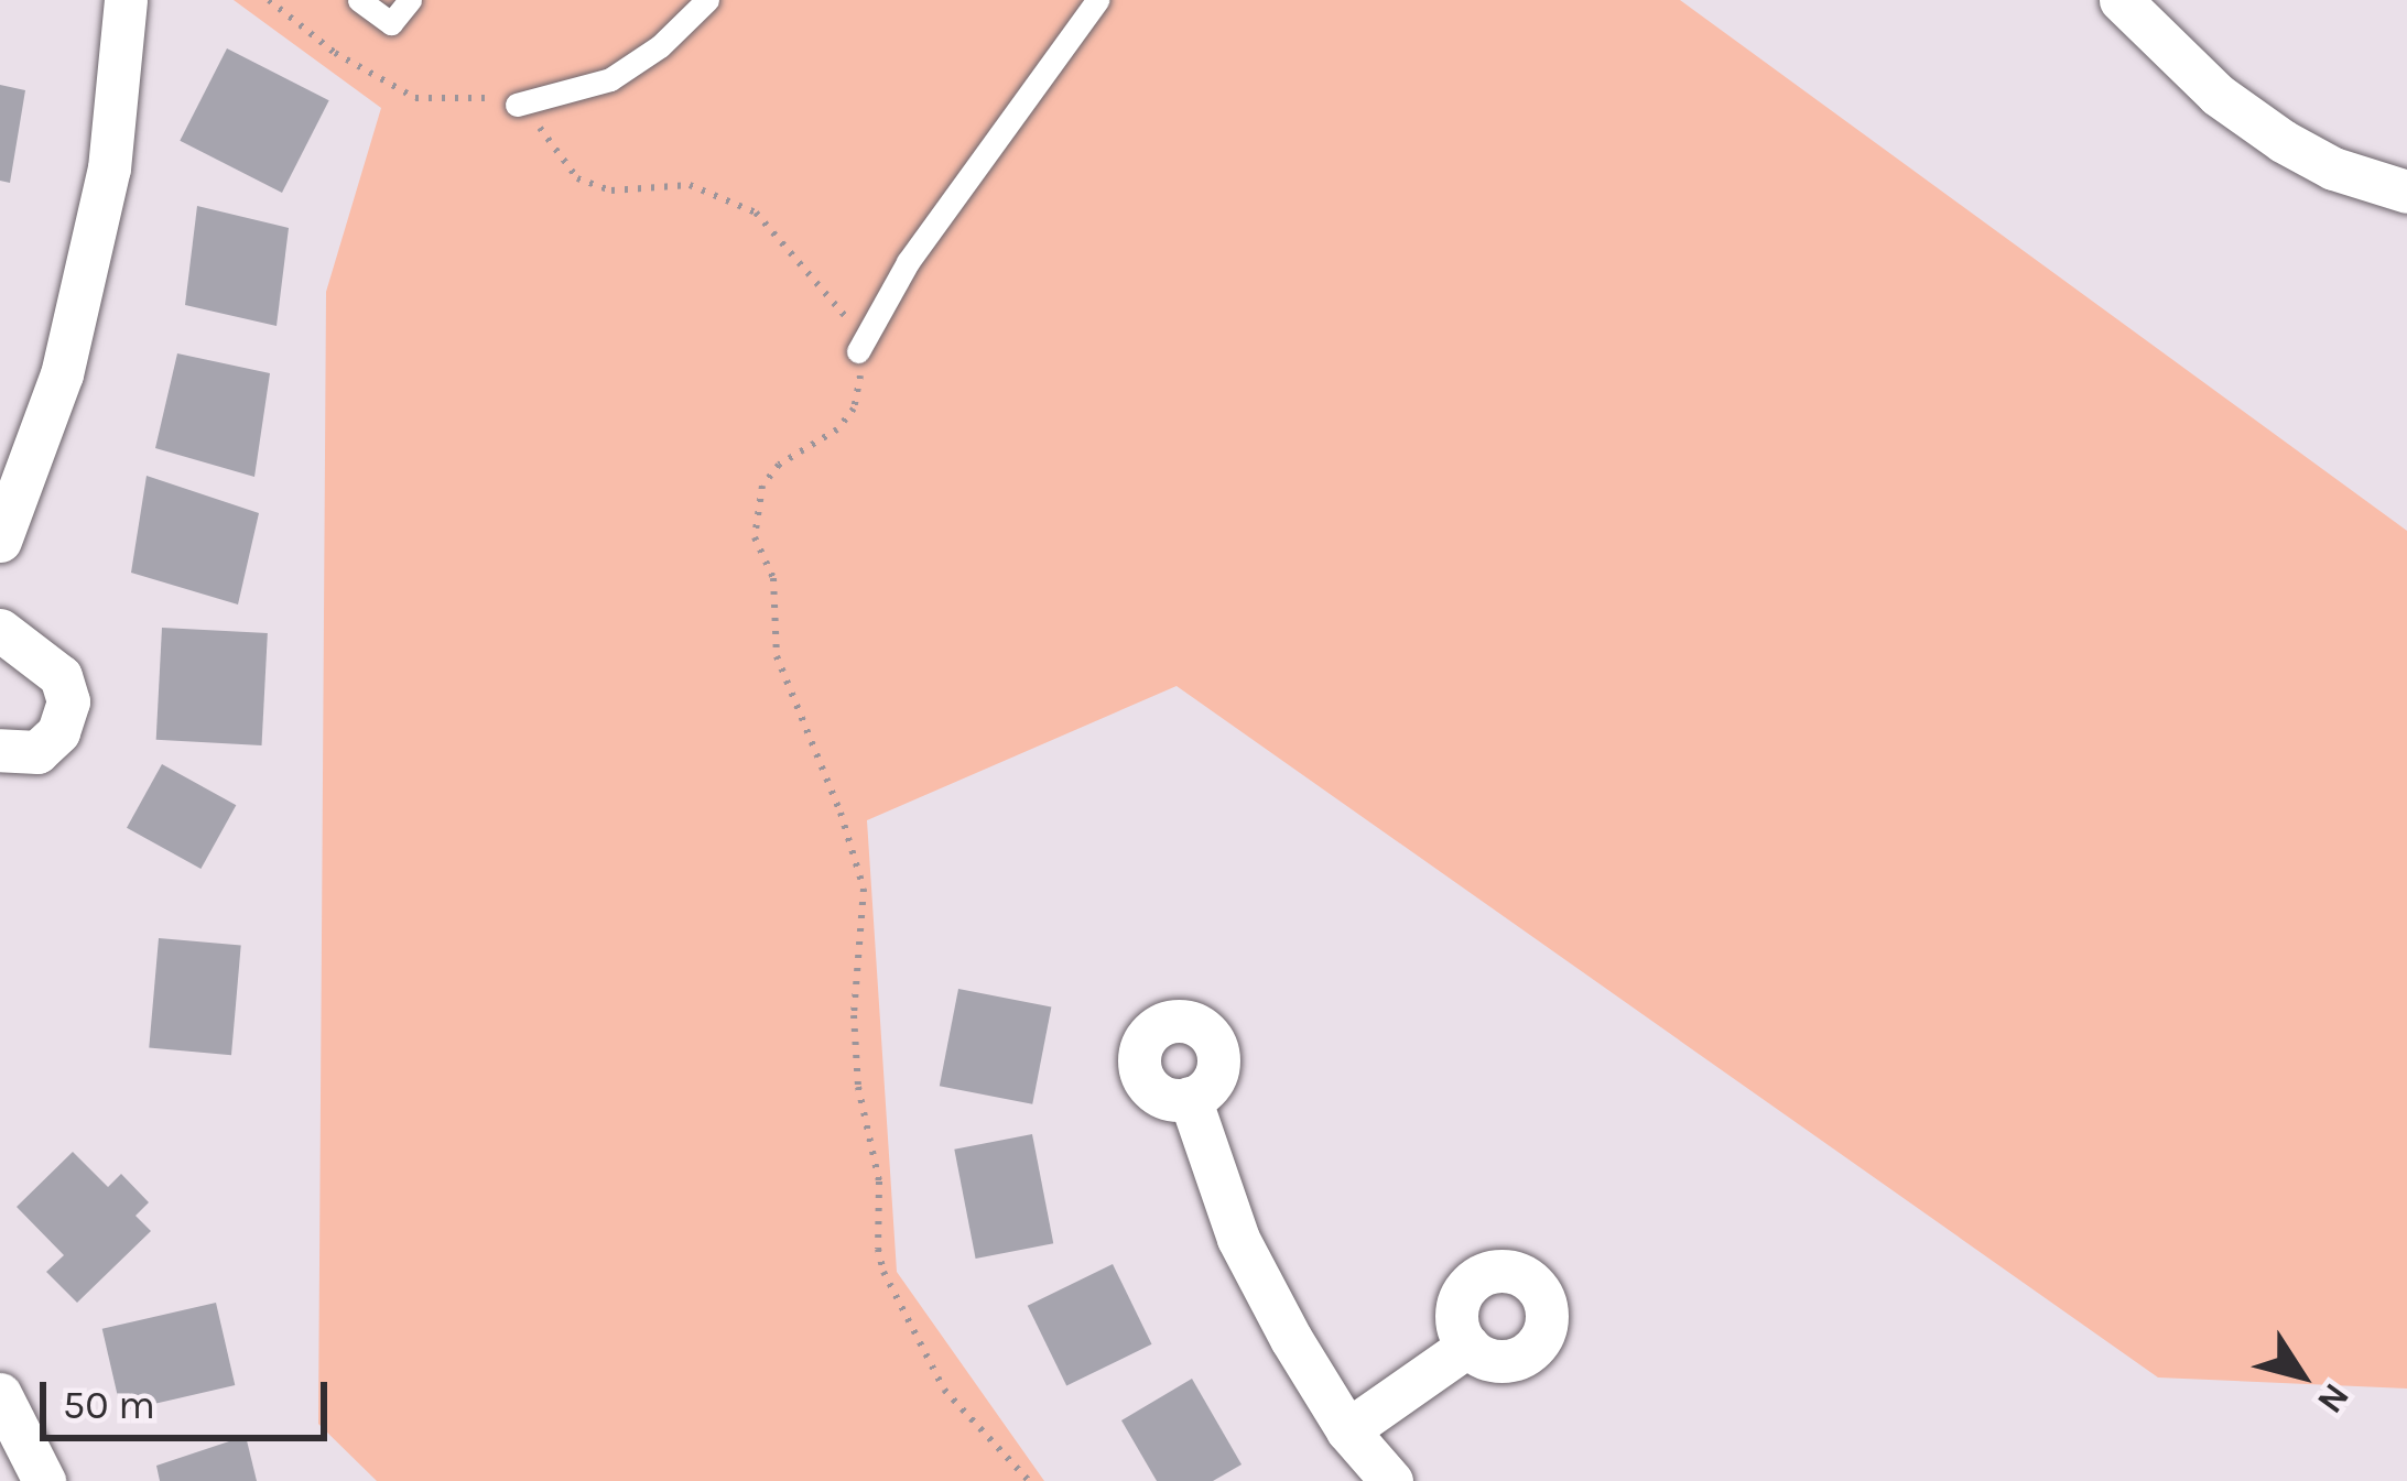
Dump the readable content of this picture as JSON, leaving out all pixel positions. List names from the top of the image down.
{
  "scale_bar": "50 m",
  "north": "bottom right"
}
